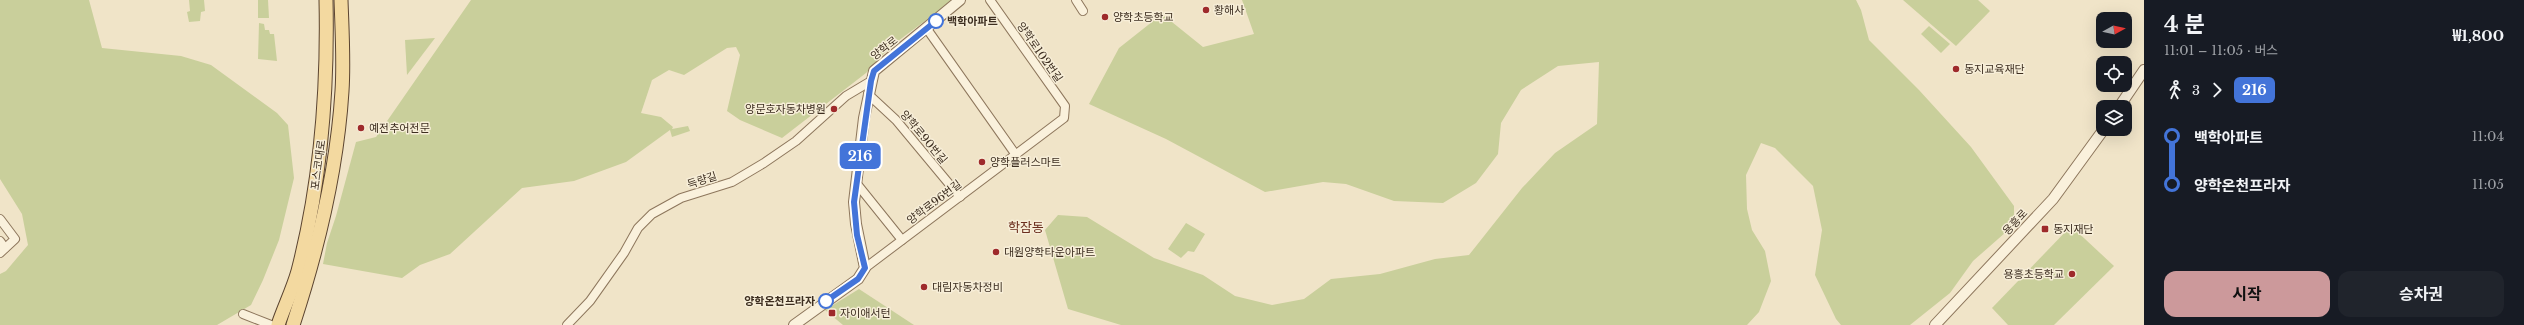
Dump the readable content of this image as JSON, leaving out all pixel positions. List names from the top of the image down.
{
  "streets": {
    "main road": ["포스코대로"],
    "street": [
      "양학로",
      "양학로102번길",
      "양학로90번길",
      "득량길",
      "양학로96번길",
      "용흥로"
    ]
  },
  "crossings": [
    ["양학로", "양학로90번길"],
    ["양학로", "득량길"],
    ["양학로", "양학로96번길"],
    ["양학로102번길", "양학로96번길"],
    ["양학로90번길", "양학로96번길"]
  ],
  "districts": ["학잠동"],
  "places": {
    "other": [
      "황해사",
      "양학초등학교",
      "백학아파트",
      "동지교육재단",
      "양문호자동차병원",
      "예전추어전문",
      "양학플러스마트",
      "대원양학타운아파트",
      "용흥초등학교",
      "대림자동차정비",
      "양학온천프라자"
    ],
    "transit": ["동지재단", "자이애서턴"]
  },
  "lines": ["bus line 216"],
  "north": "right",
  "page": {
    "on_map": "216",
    "heading": ["4 분", "11:01 – 11:05 · 버스", "₩1,800"],
    "legs": ["3", "216"],
    "list": [
      {
        "name": "백학아파트",
        "value": "11:04"
      },
      {
        "name": "양학온천프라자",
        "value": "11:05"
      }
    ],
    "buttons": ["시작", "승차권"]
  }
}
